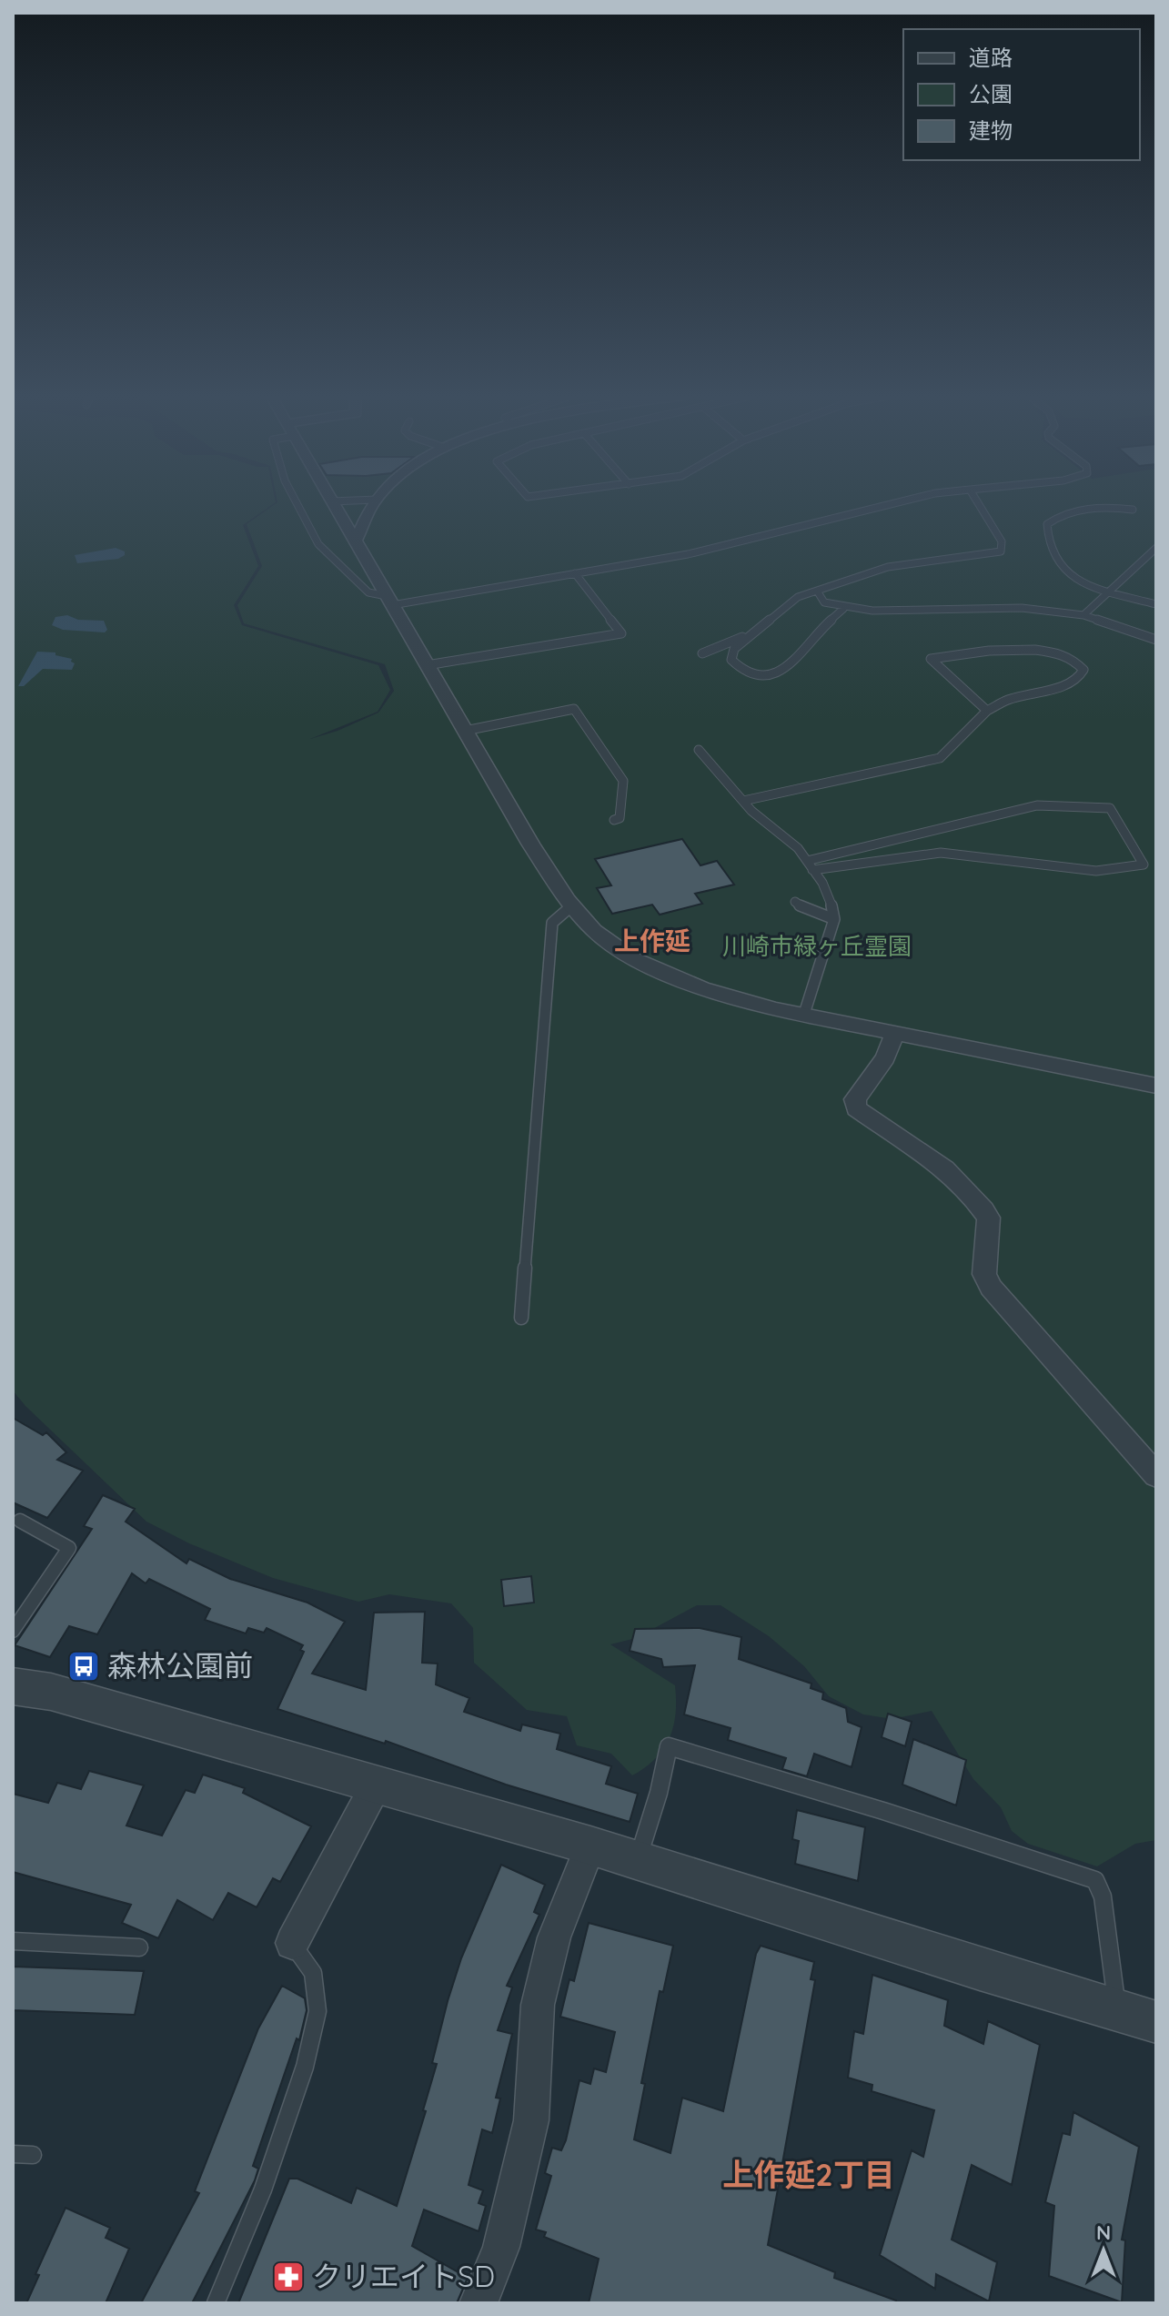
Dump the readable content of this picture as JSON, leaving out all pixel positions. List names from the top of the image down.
{
  "districts": ["上作延", "上作延2丁目"],
  "parks": ["川崎市緑ヶ丘霊園"],
  "places": {
    "bus stop": ["森林公園前"],
    "pharmacy": ["クリエイトSD"]
  },
  "legend": ["道路", "公園", "建物"],
  "north": "top"
}
